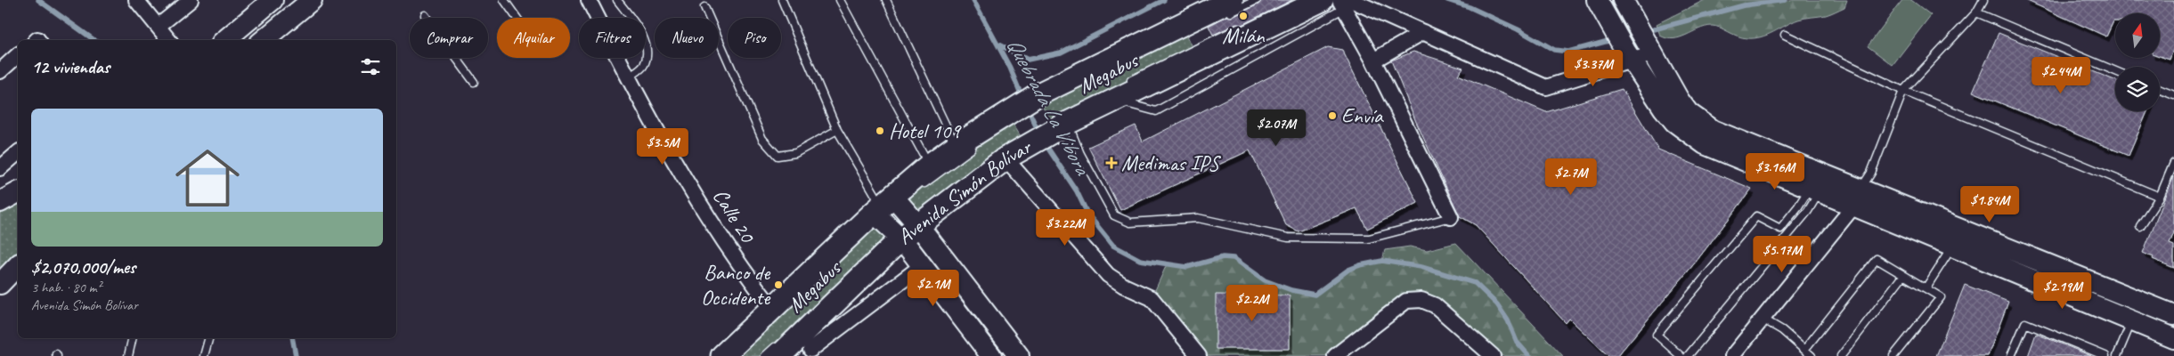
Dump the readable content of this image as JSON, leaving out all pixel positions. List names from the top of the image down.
{
  "streets": {
    "main road": ["Avenida Simón Bolívar"],
    "street": ["Calle 20"],
    "lane": ["Megabus"]
  },
  "crossings": [
    ["Megabus", "Avenida Simón Bolívar"],
    ["Avenida Simón Bolívar", "Calle 20"]
  ],
  "water": ["Quebrada La Vibora"],
  "places": {
    "other": [
      "Milán",
      "Envía",
      "Hotel 109",
      "Banco de Occidente"
    ],
    "health": ["Medimas IPS"]
  },
  "north": "top",
  "page": {
    "chip": [
      "Comprar",
      "Alquilar",
      "Filtros",
      "Nuevo",
      "Piso"
    ],
    "heading": "12 viviendas",
    "price": [
      "$3.37M",
      "$2.44M",
      "$2.07M",
      "$3.5M",
      "$3.16M",
      "$2.7M",
      "$1.84M",
      "$3.22M",
      "$5.17M",
      "$2.1M",
      "$2.19M",
      "$2.2M"
    ],
    "list": [
      {
        "name": "$2,070,000/mes",
        "note": "3 hab. · 80 m² · Avenida Simón Bolívar"
      }
    ]
  }
}
